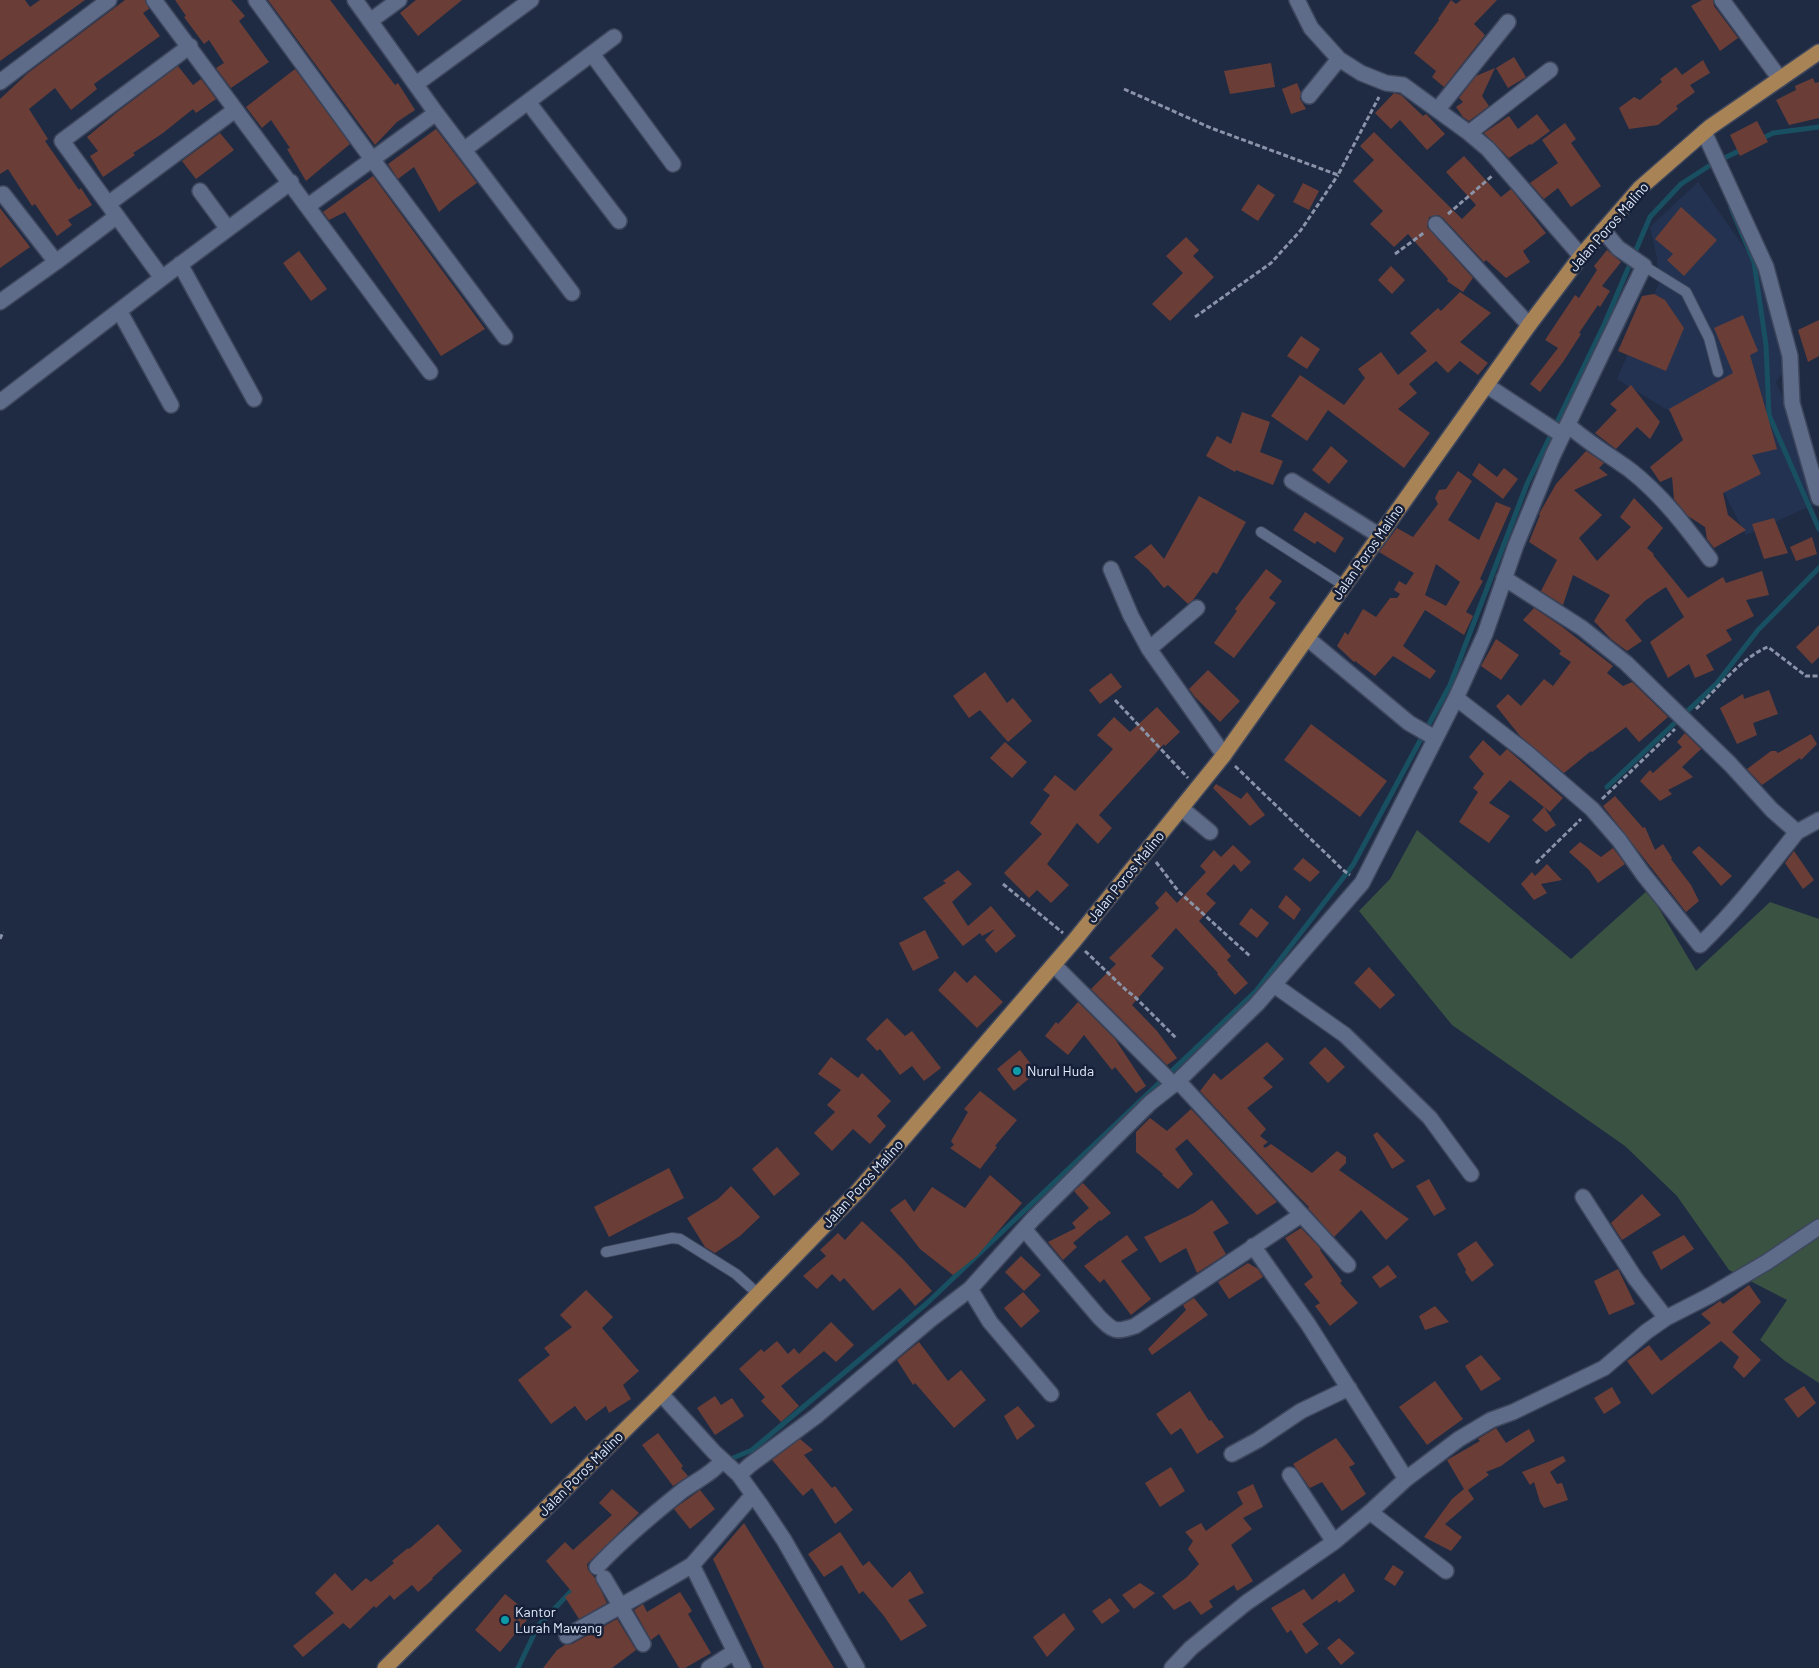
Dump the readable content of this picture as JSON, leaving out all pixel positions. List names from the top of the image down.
{
  "streets": {
    "main road": ["Jalan Poros Malino"]
  },
  "places": ["Nurul Huda", "Kantor Lurah Mawang"]
}
